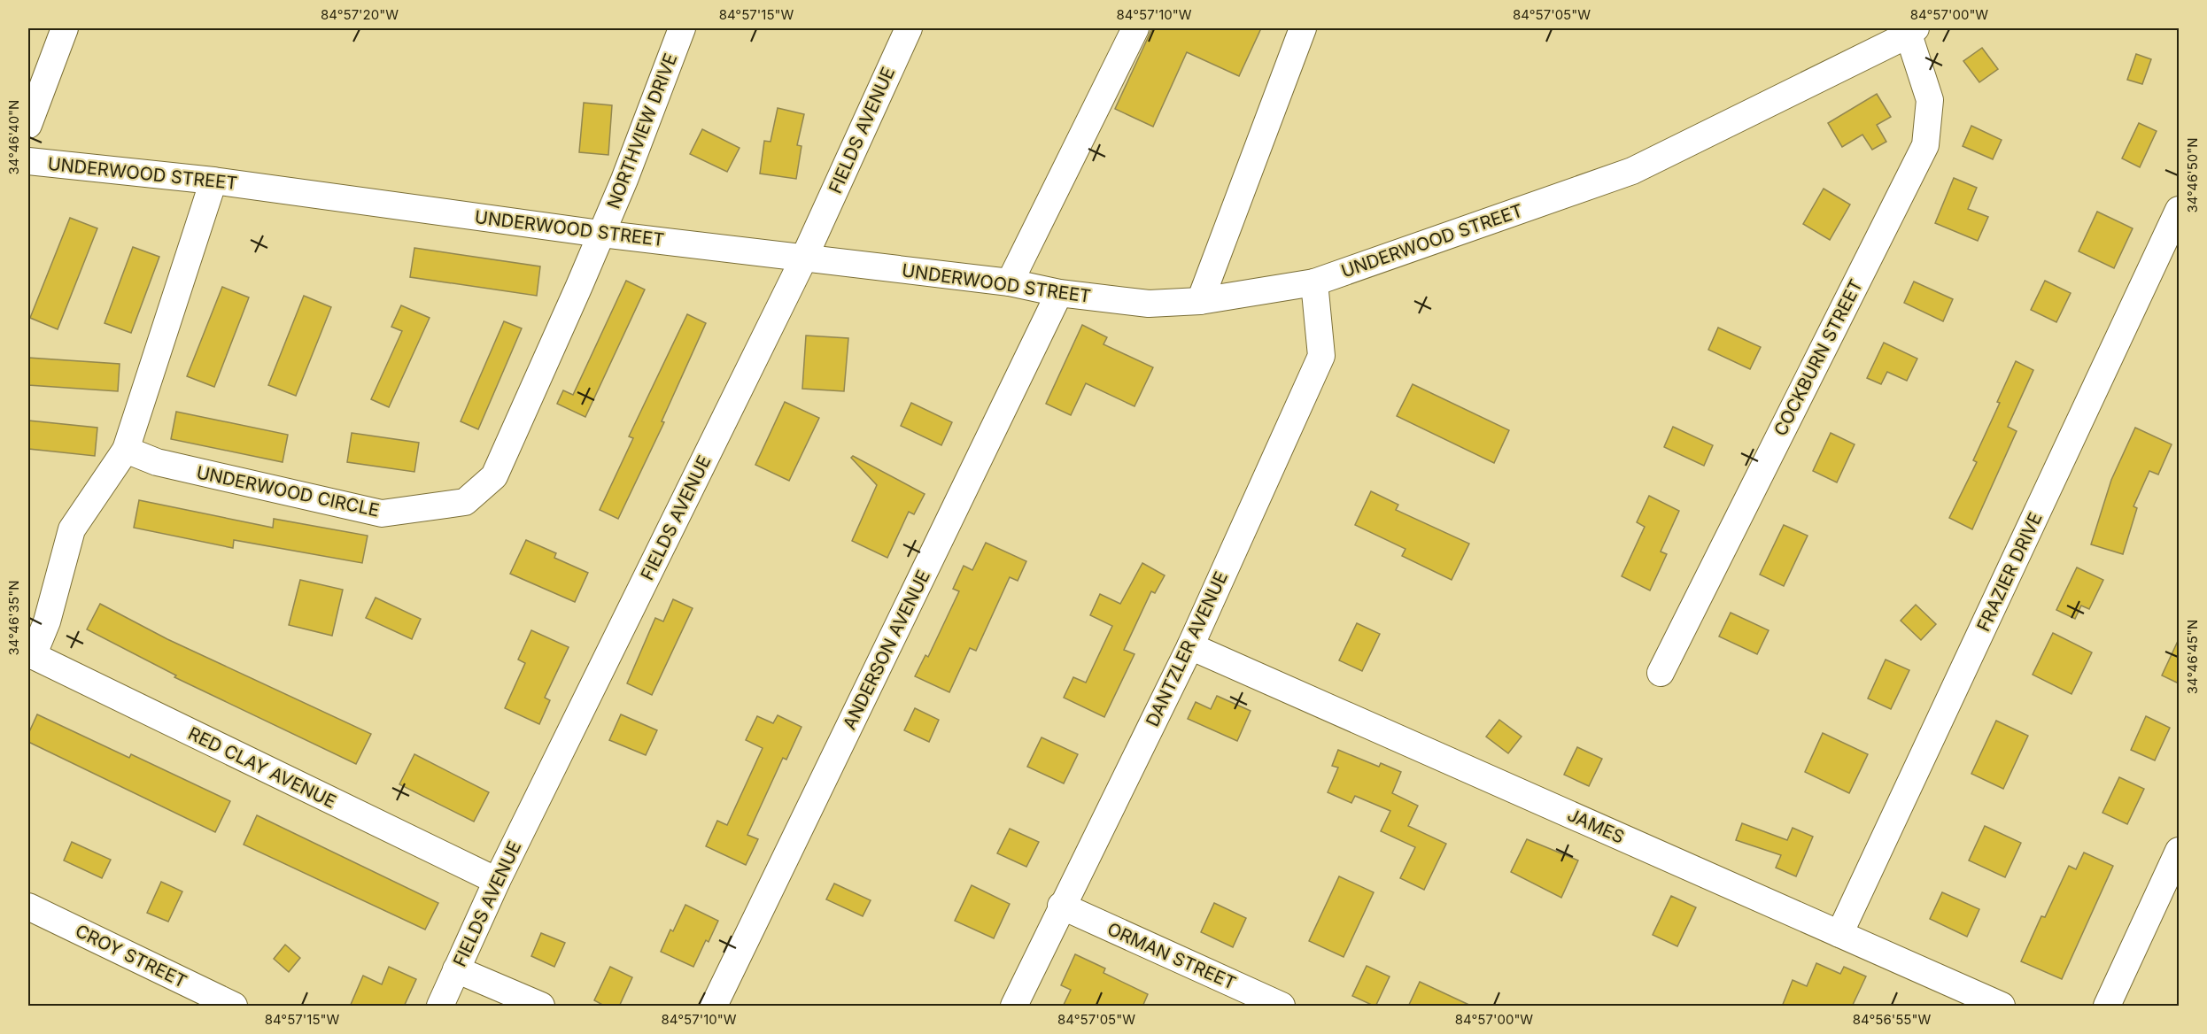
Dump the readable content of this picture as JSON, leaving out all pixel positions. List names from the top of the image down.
{
  "streets": {
    "street": [
      "FIELDS AVENUE",
      "NORTHVIEW DRIVE",
      "UNDERWOOD STREET",
      "COCKBURN STREET",
      "UNDERWOOD CIRCLE",
      "FRAZIER DRIVE",
      "DANTZLER AVENUE",
      "ANDERSON AVENUE",
      "RED CLAY AVENUE",
      "JAMES",
      "CROY STREET",
      "ORMAN STREET"
    ]
  },
  "crossings": [
    ["FIELDS AVENUE", "UNDERWOOD STREET"],
    ["FIELDS AVENUE", "RED CLAY AVENUE"],
    ["NORTHVIEW DRIVE", "UNDERWOOD STREET"],
    ["NORTHVIEW DRIVE", "UNDERWOOD CIRCLE"],
    ["UNDERWOOD STREET", "COCKBURN STREET"],
    ["UNDERWOOD STREET", "UNDERWOOD CIRCLE"],
    ["UNDERWOOD STREET", "DANTZLER AVENUE"],
    ["UNDERWOOD STREET", "ANDERSON AVENUE"],
    ["FRAZIER DRIVE", "JAMES"],
    ["DANTZLER AVENUE", "JAMES"],
    ["DANTZLER AVENUE", "ORMAN STREET"]
  ],
  "coordinates": [
    "84°57'20\"W",
    "84°57'15\"W",
    "84°57'10\"W",
    "84°57'05\"W",
    "84°57'00\"W",
    "34°46'40\"N",
    "34°46'50\"N",
    "34°46'35\"N",
    "34°46'45\"N",
    "84°56'55\"W"
  ]
}
